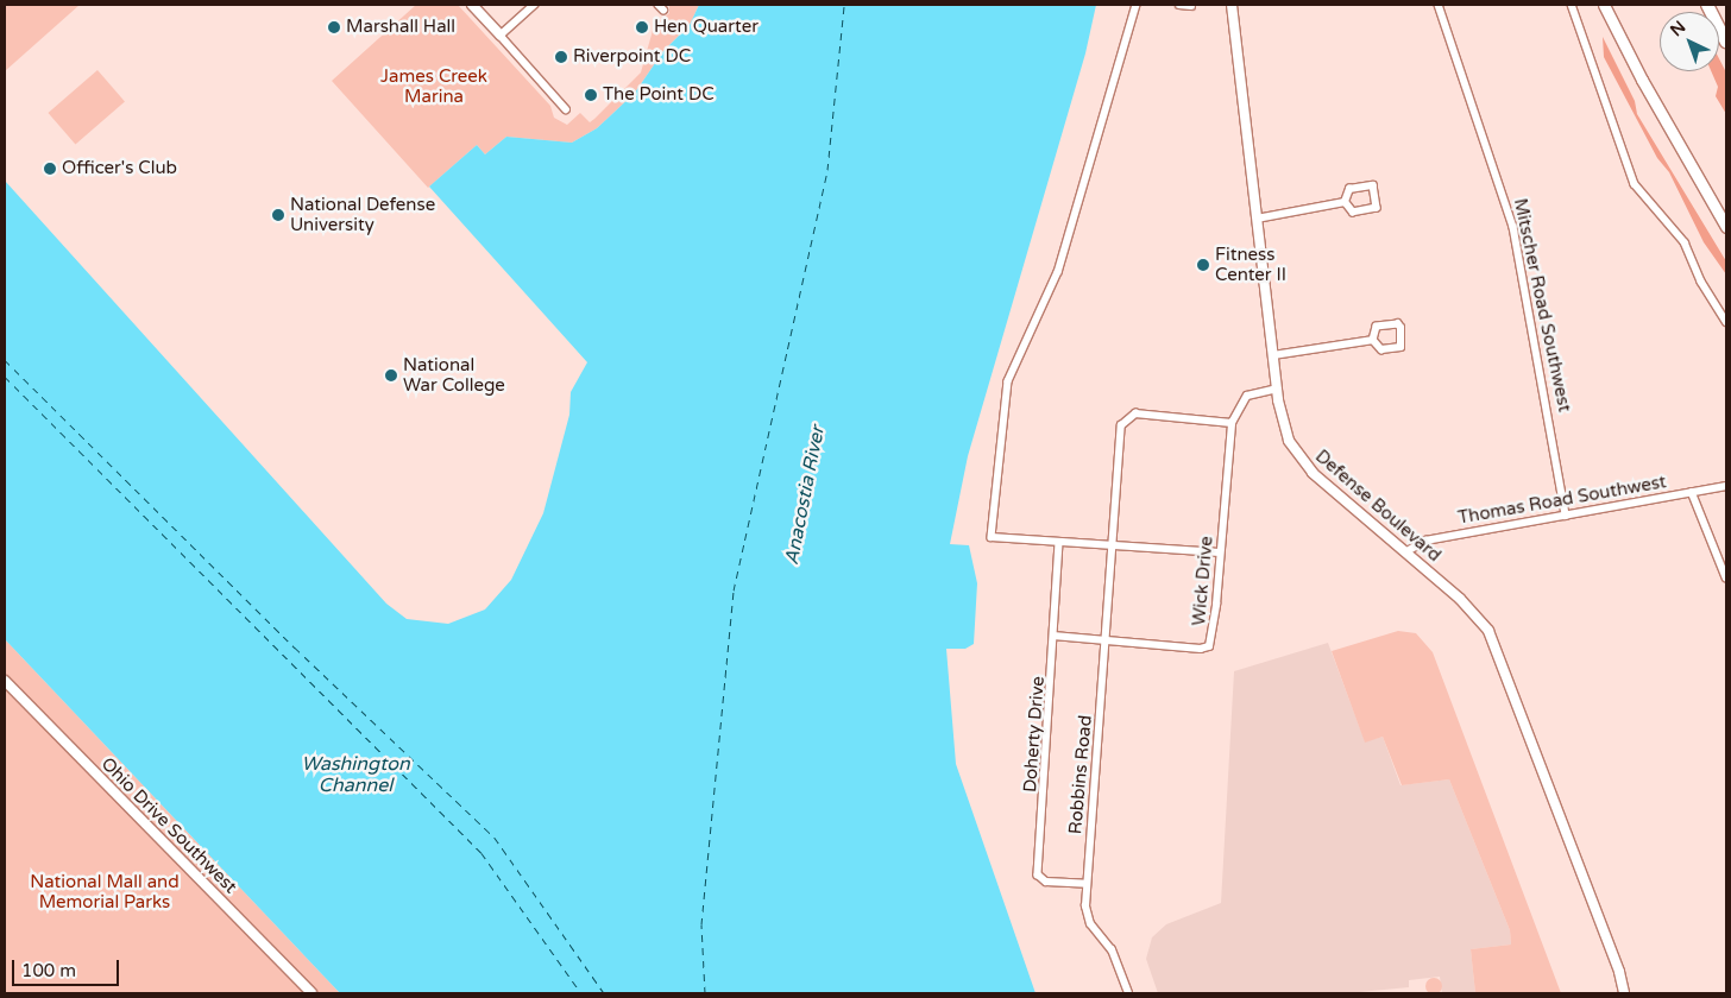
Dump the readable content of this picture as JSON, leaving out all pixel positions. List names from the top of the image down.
{
  "streets": {
    "street": [
      "Mitscher Road Southwest",
      "Thomas Road Southwest",
      "Defense Boulevard",
      "Wick Drive",
      "Doherty Drive",
      "Robbins Road",
      "Ohio Drive Southwest"
    ]
  },
  "crossings": [
    ["Mitscher Road Southwest", "Thomas Road Southwest"],
    ["Thomas Road Southwest", "Defense Boulevard"],
    ["Defense Boulevard", "Wick Drive"],
    ["Wick Drive", "Doherty Drive"],
    ["Wick Drive", "Robbins Road"],
    ["Doherty Drive", "Robbins Road"]
  ],
  "water": ["Anacostia River", "Washington Channel"],
  "parks": ["James Creek Marina", "National Mall and Memorial Parks"],
  "places": [
    "Marshall Hall",
    "Hen Quarter",
    "Riverpoint DC",
    "The Point DC",
    "Officer's Club",
    "National Defense University",
    "Fitness Center II",
    "National War College"
  ],
  "scale_bar": "100 m",
  "north": "top left"
}
